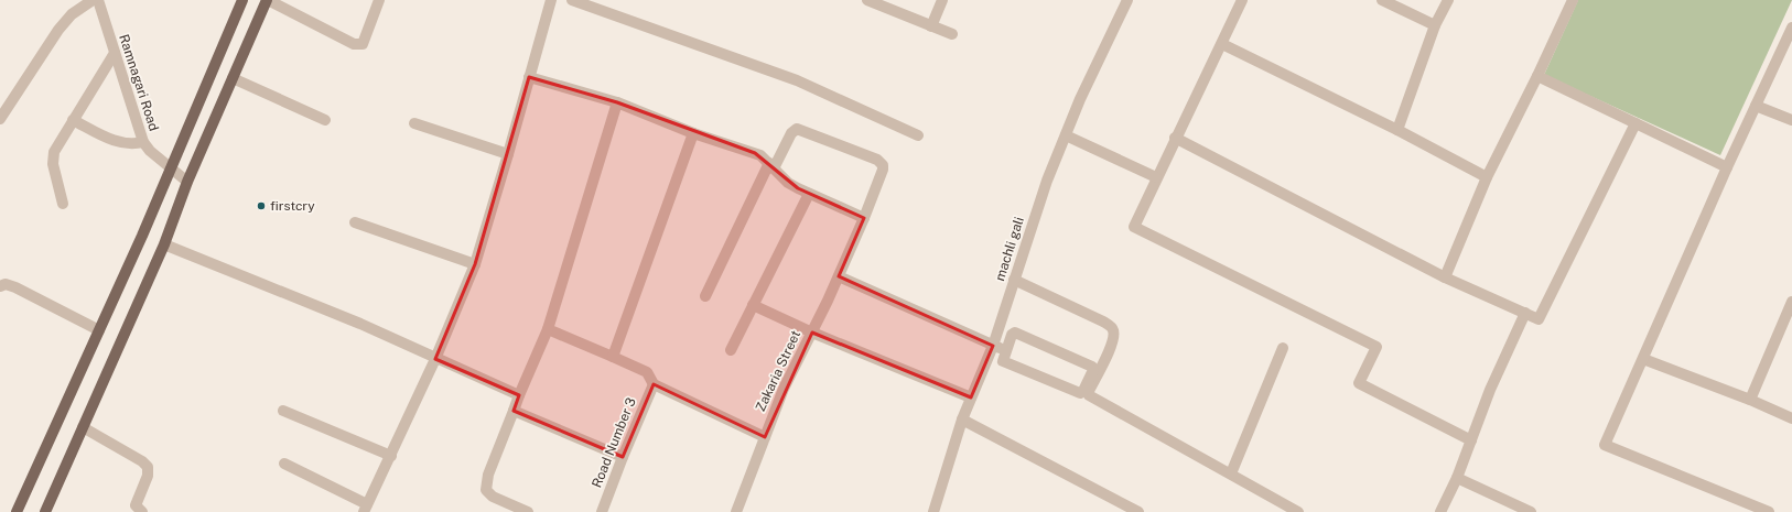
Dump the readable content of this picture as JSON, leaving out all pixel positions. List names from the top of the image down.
{
  "streets": {
    "street": [
      "Ramnagari Road",
      "machli gali",
      "Zakaria Street",
      "Road Number 3"
    ]
  },
  "places": ["firstcry"]
}
